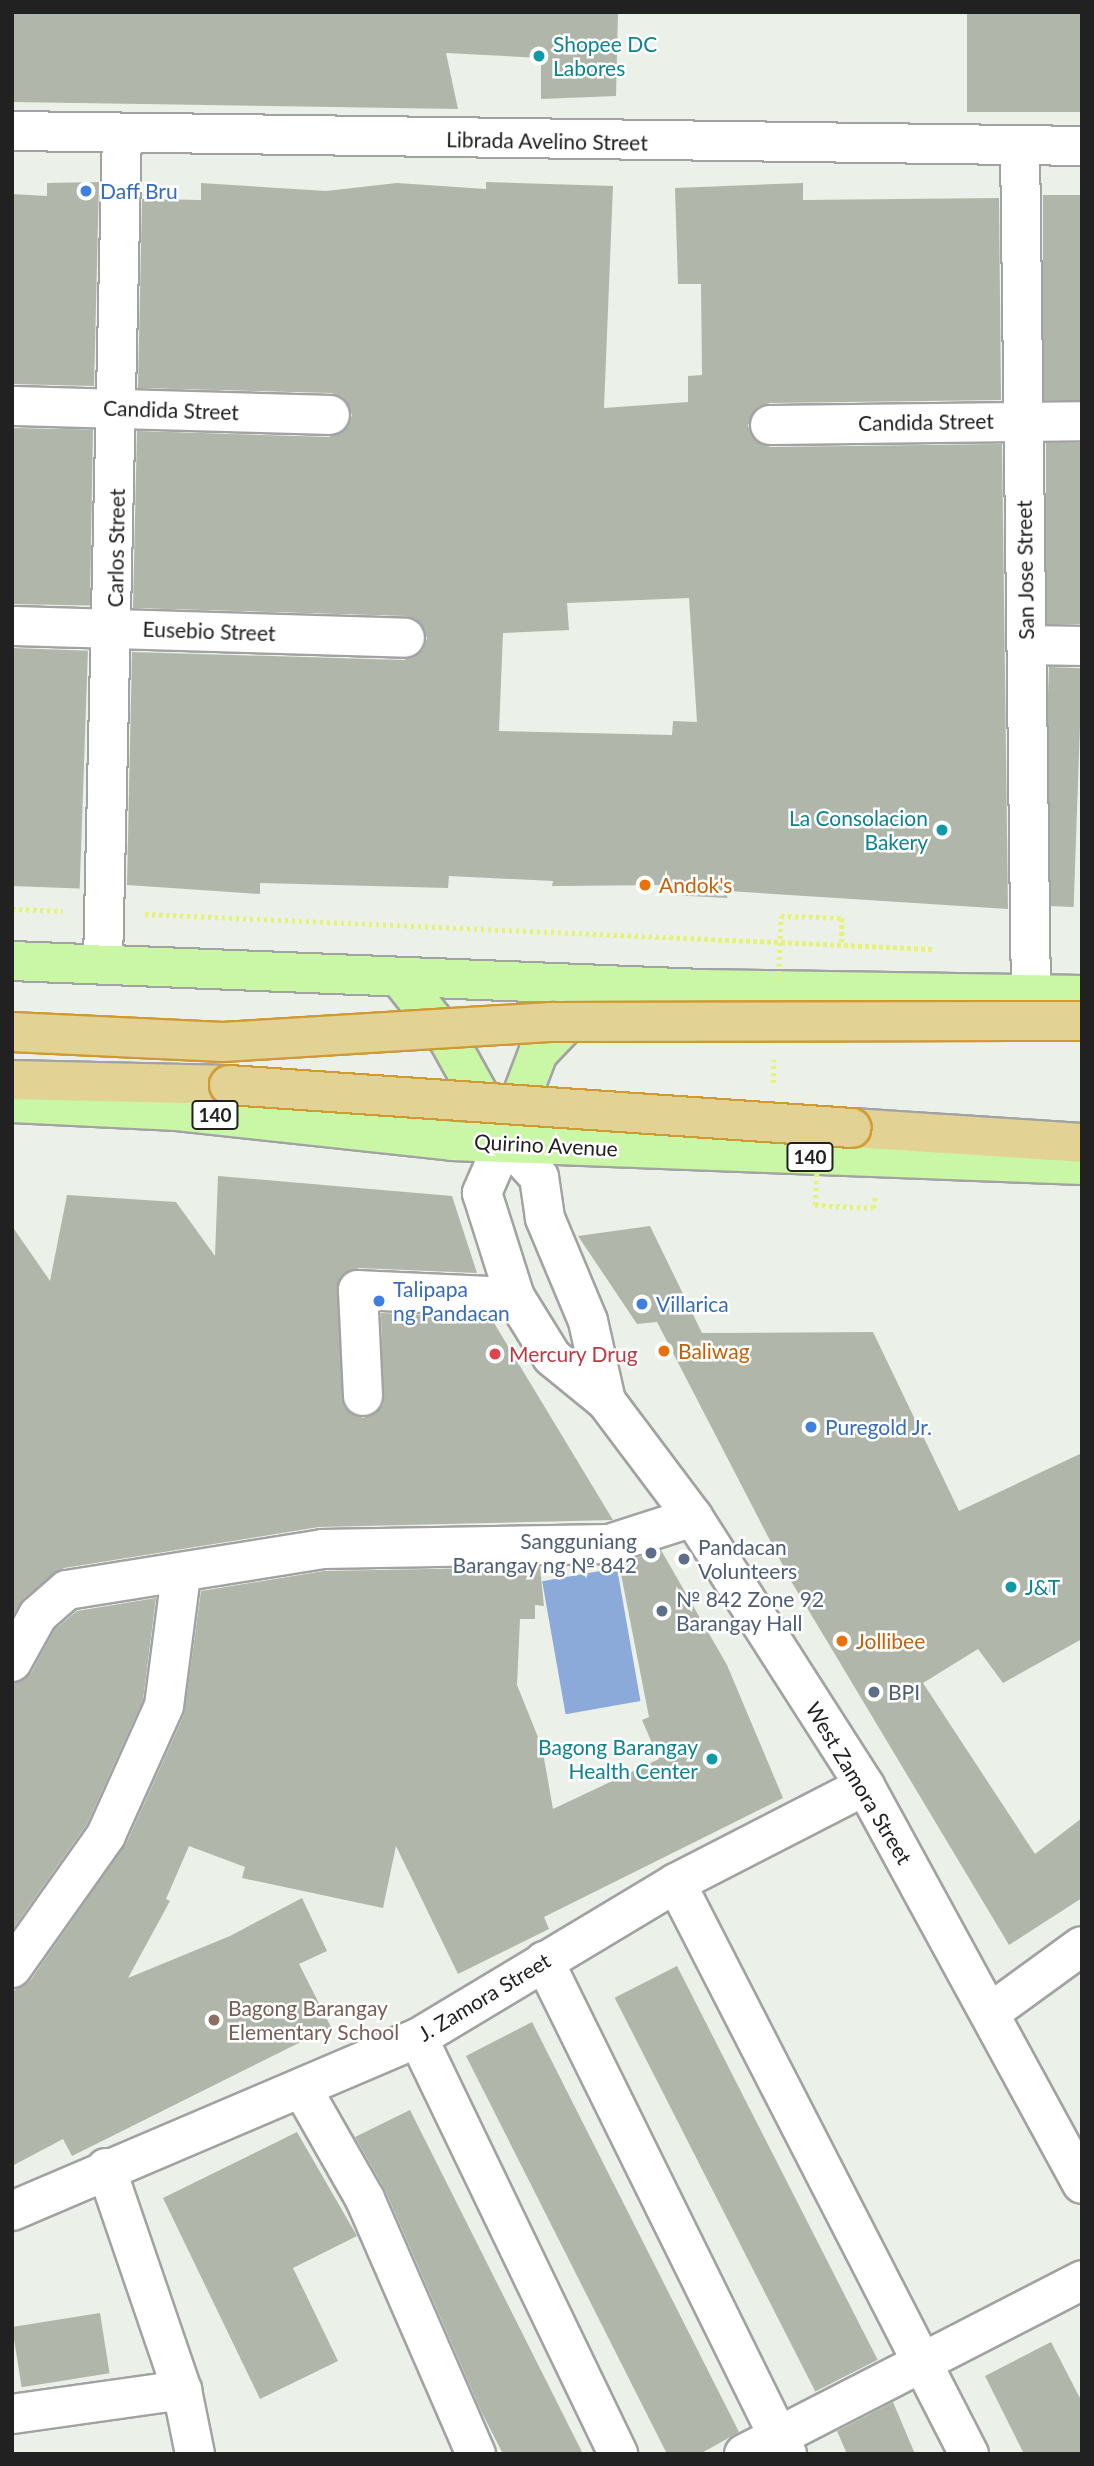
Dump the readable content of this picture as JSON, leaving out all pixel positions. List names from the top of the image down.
{
  "streets": {
    "main road": ["140", "Quirino Avenue"],
    "street": [
      "Librada Avelino Street",
      "Candida Street",
      "Carlos Street",
      "San Jose Street",
      "Eusebio Street",
      "West Zamora Street",
      "J. Zamora Street"
    ]
  },
  "crossings": [
    ["Librada Avelino Street", "Carlos Street"],
    ["Librada Avelino Street", "San Jose Street"],
    ["Candida Street", "Carlos Street"],
    ["Candida Street", "San Jose Street"],
    ["Carlos Street", "Eusebio Street"],
    ["Quirino Avenue", "West Zamora Street"],
    ["West Zamora Street", "J. Zamora Street"]
  ],
  "places": [
    "Shopee DC Labores",
    "Daff Bru",
    "La Consolacion Bakery",
    "Andok's",
    "Talipapa ng Pandacan",
    "Villarica",
    "Baliwag",
    "Mercury Drug",
    "Puregold Jr.",
    "Sangguniang Barangay ng № 842",
    "Pandacan Volunteers",
    "J&T",
    "№ 842 Zone 92 Barangay Hall",
    "Jollibee",
    "BPI",
    "Bagong Barangay Health Center",
    "Bagong Barangay Elementary School"
  ]
}
